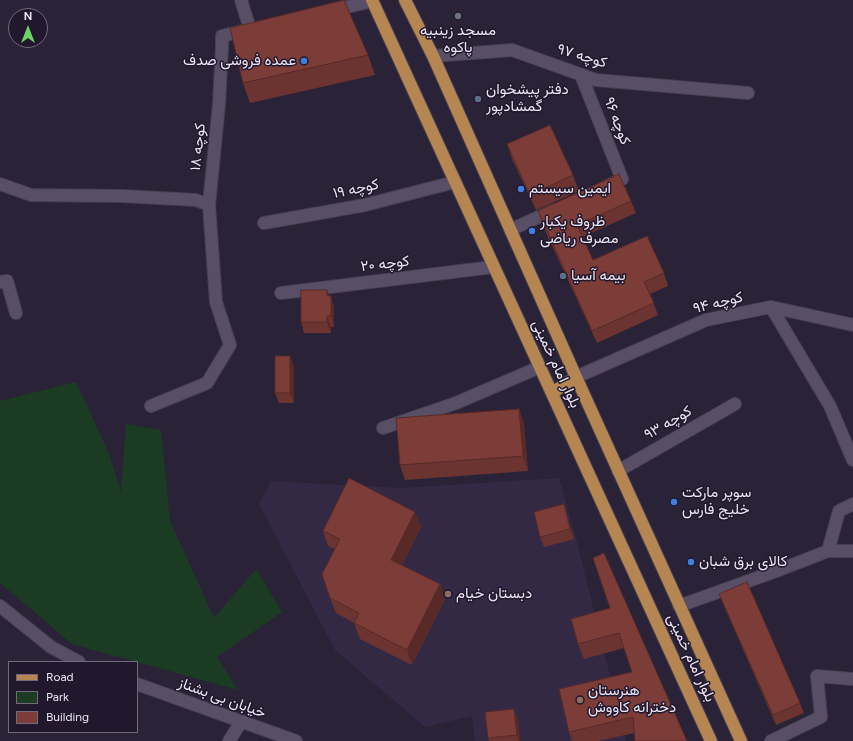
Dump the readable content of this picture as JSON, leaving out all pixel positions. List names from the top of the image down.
{
  "streets": {
    "main road": ["بلوار امام خمینی"],
    "street": [
      "کوچه ۹۷",
      "کوچه ۹۶",
      "کوچه ۱۸",
      "کوچه ۱۹",
      "کوچه ۲۰",
      "کوچه ۹۴",
      "کوچه ۹۳",
      "خیابان بی بشناز"
    ]
  },
  "crossings": [
    ["کوچه ۹۷", "کوچه ۹۶"],
    ["کوچه ۹۷", "بلوار امام خمینی"],
    ["کوچه ۱۹", "بلوار امام خمینی"],
    ["کوچه ۲۰", "بلوار امام خمینی"],
    ["کوچه ۹۴", "بلوار امام خمینی"],
    ["بلوار امام خمینی", "کوچه ۹۳"]
  ],
  "places": [
    "مسجد زینبیه پاکوه",
    "عمده فروشی صدف",
    "دفتر پیشخوان گمشادپور",
    "ایمین سیستم",
    "ظروف یکبار مصرف ریاضی",
    "بیمه آسیا",
    "سوپر مارکت خلیج فارس",
    "کالای برق شبان",
    "دبستان خیام",
    "هنرستان دخترانه کاووش"
  ],
  "legend": ["Road", "Park", "Building"],
  "north": "top"
}
